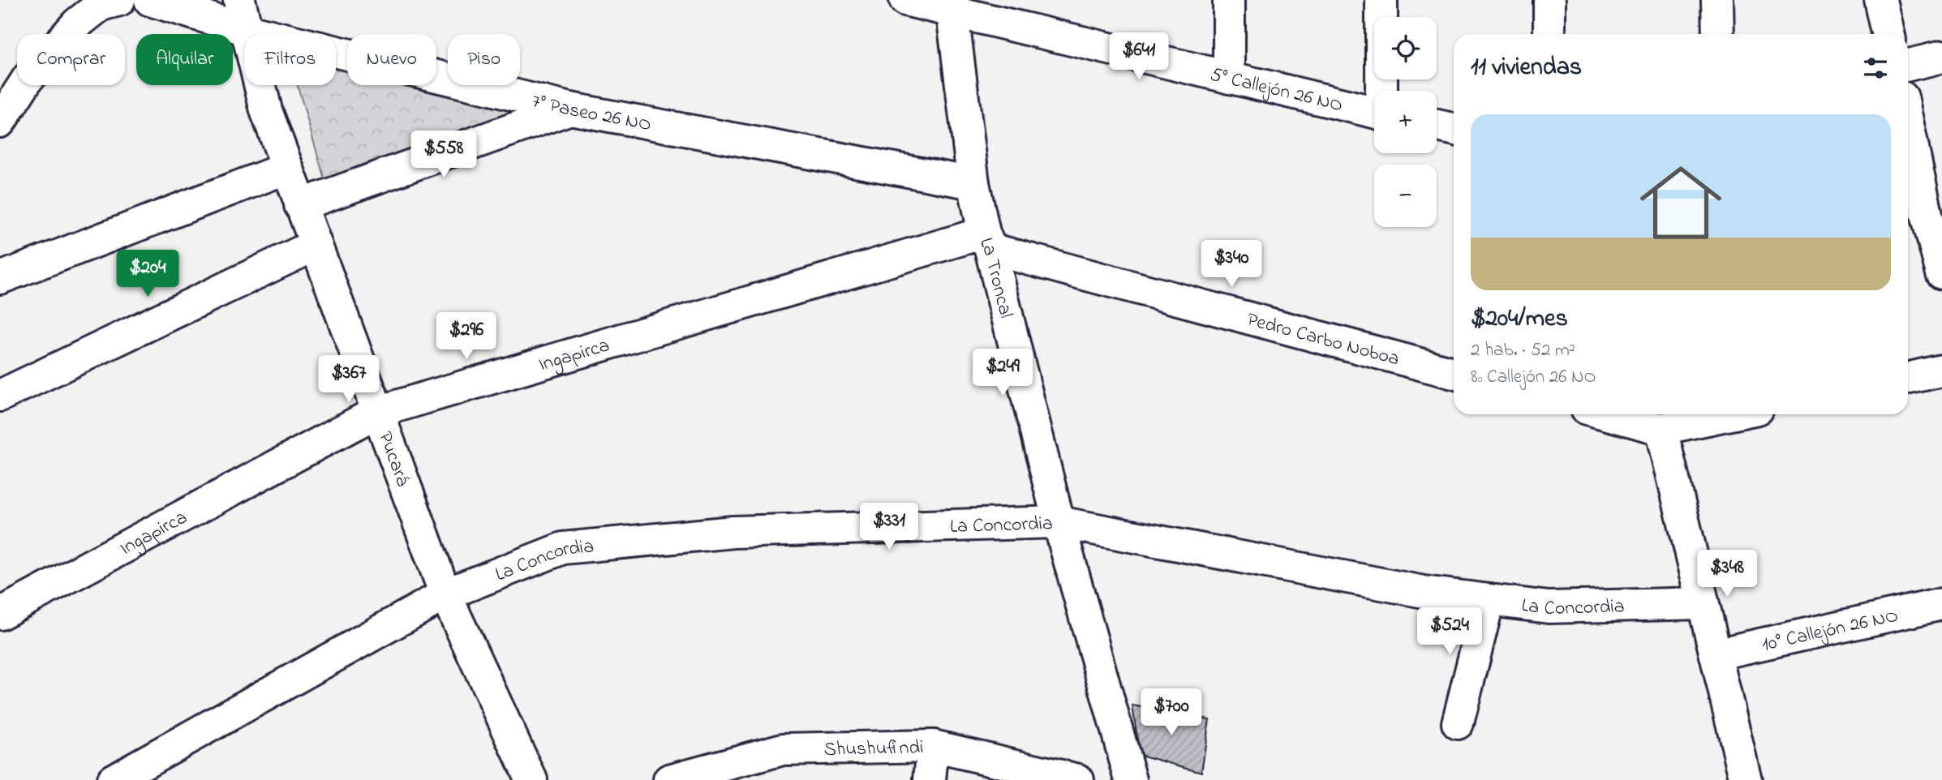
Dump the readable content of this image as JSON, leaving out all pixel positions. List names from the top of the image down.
{
  "streets": {
    "street": [
      "5° Callejón 26 NO",
      "7° Paseo 26 NO",
      "La Troncal",
      "Pedro Carbo Noboa",
      "Ingapirca",
      "Pucará",
      "La Concordia",
      "10° Callejón 26 NO",
      "Shushufindi"
    ]
  },
  "crossings": [
    ["5° Callejón 26 NO", "La Troncal"],
    ["7° Paseo 26 NO", "La Troncal"],
    ["7° Paseo 26 NO", "Pucará"],
    ["La Troncal", "Pedro Carbo Noboa"],
    ["La Troncal", "Ingapirca"],
    ["La Troncal", "La Concordia"],
    ["Pedro Carbo Noboa", "Ingapirca"],
    ["Ingapirca", "Pucará"],
    ["Pucará", "La Concordia"]
  ],
  "page": {
    "map_buttons": ["+", "−"],
    "price": [
      "$641",
      "$558",
      "$340",
      "$204",
      "$296",
      "$249",
      "$367",
      "$331",
      "$348",
      "$524",
      "$700"
    ],
    "chip": [
      "Comprar",
      "Alquilar",
      "Filtros",
      "Nuevo",
      "Piso"
    ],
    "heading": "11 viviendas",
    "list": [
      {
        "name": "$204/mes",
        "note": "2 hab. · 52 m² · 8º Callejón 26 NO"
      }
    ]
  }
}
